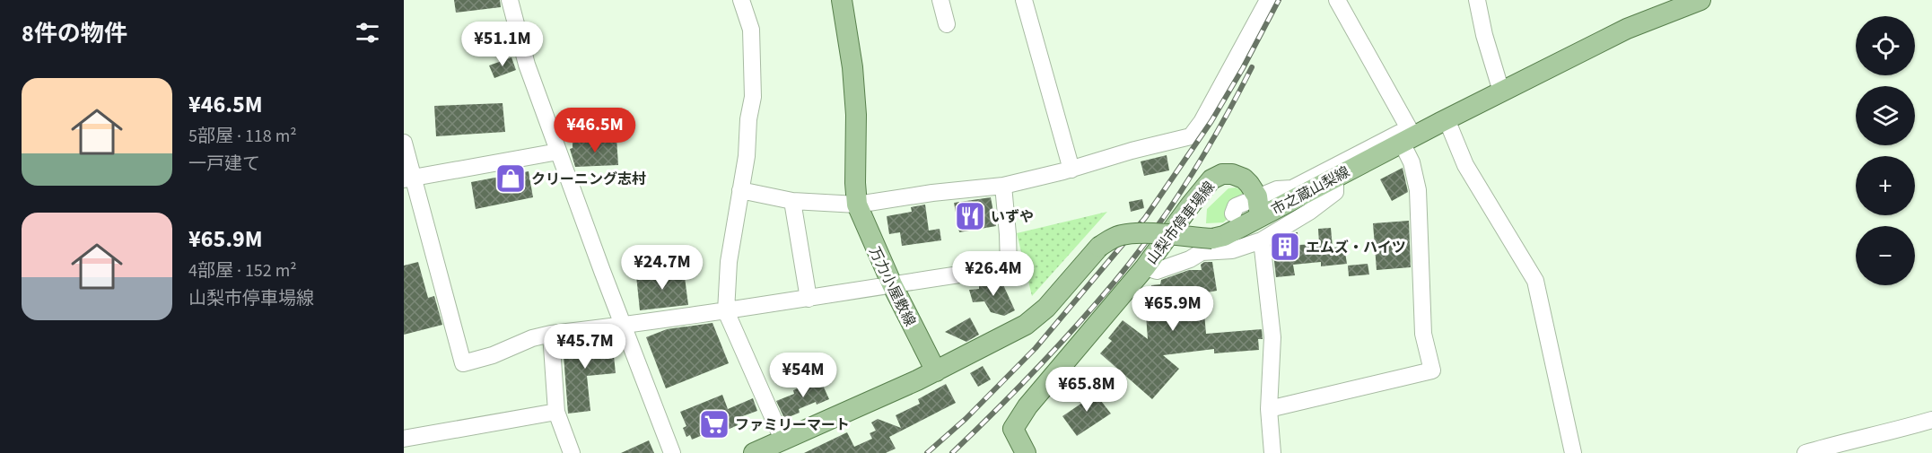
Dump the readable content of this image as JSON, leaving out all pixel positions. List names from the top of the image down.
{
  "streets": {
    "main road": ["市之蔵山梨線", "山梨市停車場線", "万力小屋敷線"]
  },
  "crossings": [
    ["市之蔵山梨線", "万力小屋敷線"]
  ],
  "places": {
    "shop": ["クリーニング志村"],
    "restaurant": ["いずや"],
    "building": ["エムズ・ハイツ"],
    "supermarket": ["ファミリーマート"]
  },
  "page": {
    "heading": "8件の物件",
    "map_buttons": ["+", "−"],
    "price": [
      "¥51.1M",
      "¥46.5M",
      "¥24.7M",
      "¥26.4M",
      "¥65.9M",
      "¥45.7M",
      "¥54M",
      "¥65.8M"
    ],
    "list": [
      {
        "name": "¥46.5M",
        "note": "5部屋 · 118 m² · 一戸建て"
      },
      {
        "name": "¥65.9M",
        "note": "4部屋 · 152 m² · 山梨市停車場線"
      }
    ]
  }
}
